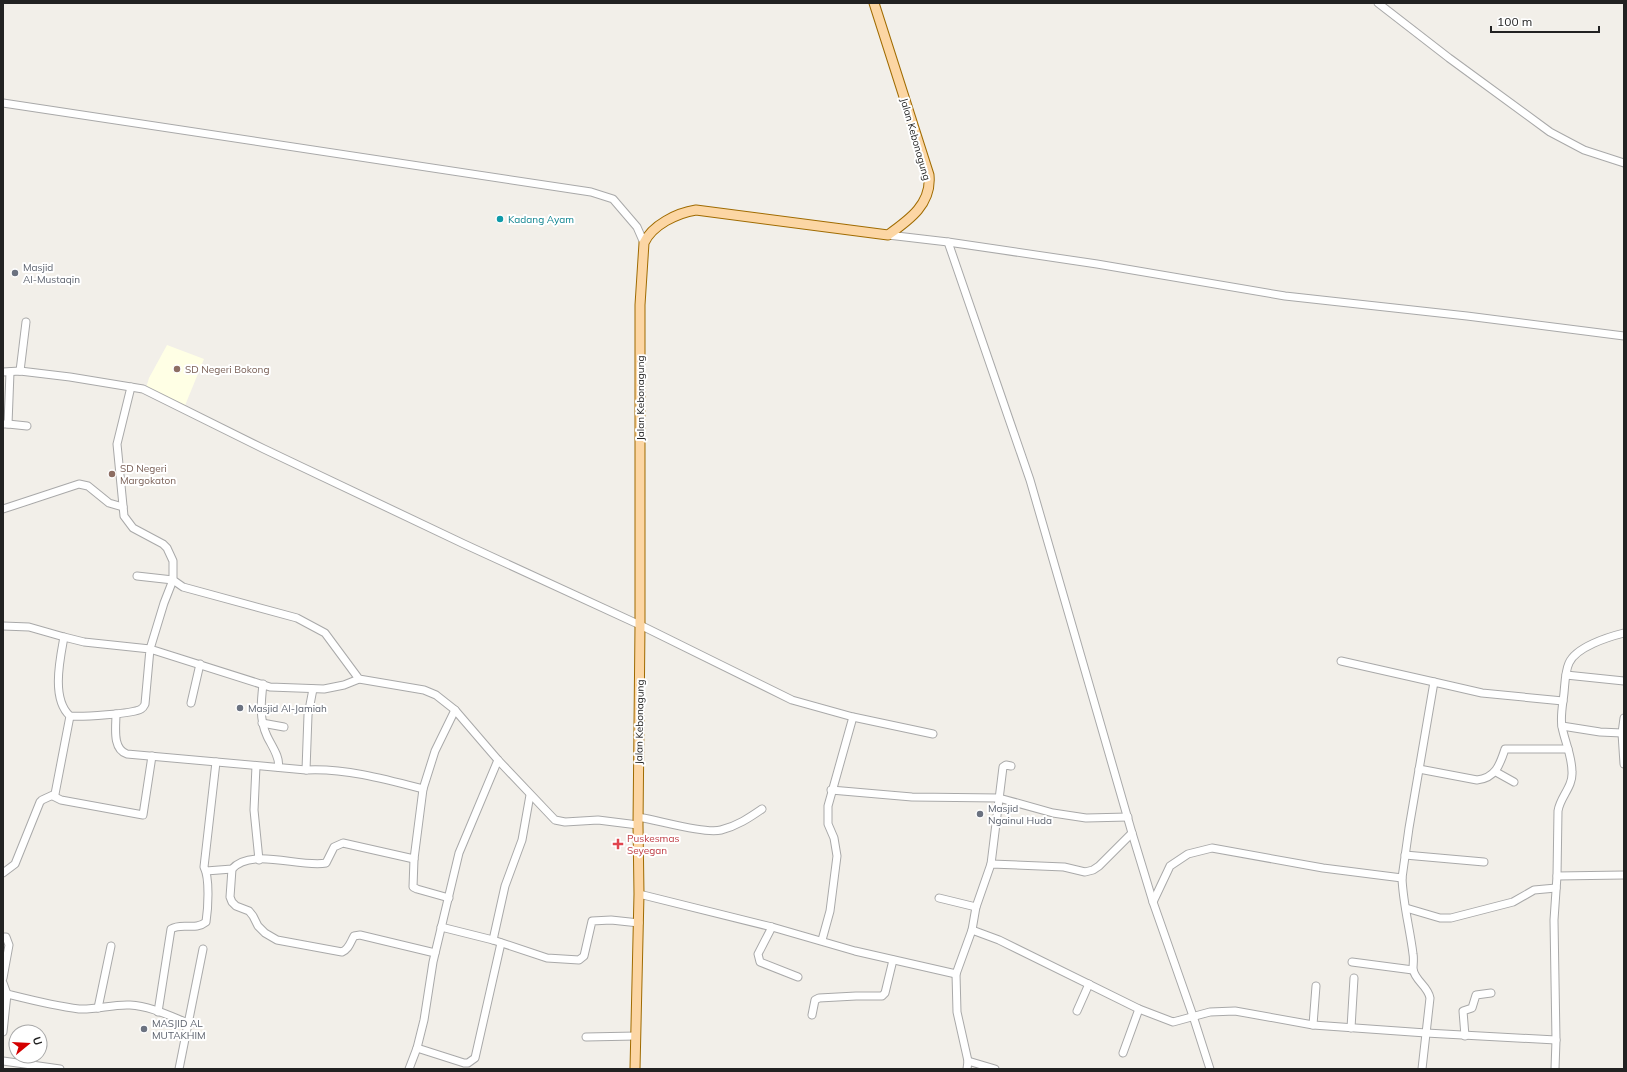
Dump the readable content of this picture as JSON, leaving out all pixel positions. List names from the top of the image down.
{
  "streets": {
    "main road": ["Jalan Kebonagung"]
  },
  "places": {
    "other": [
      "Kadang Ayam",
      "Masjid Al-Mustaqin",
      "SD Negeri Bokong",
      "SD Negeri Margokaton",
      "Masjid Al-Jamiah",
      "Masjid Ngainul Huda",
      "MASJID AL MUTAKHIM"
    ],
    "health": ["Puskesmas Seyegan"]
  },
  "scale_bar": "100 m",
  "north": "right"
}
